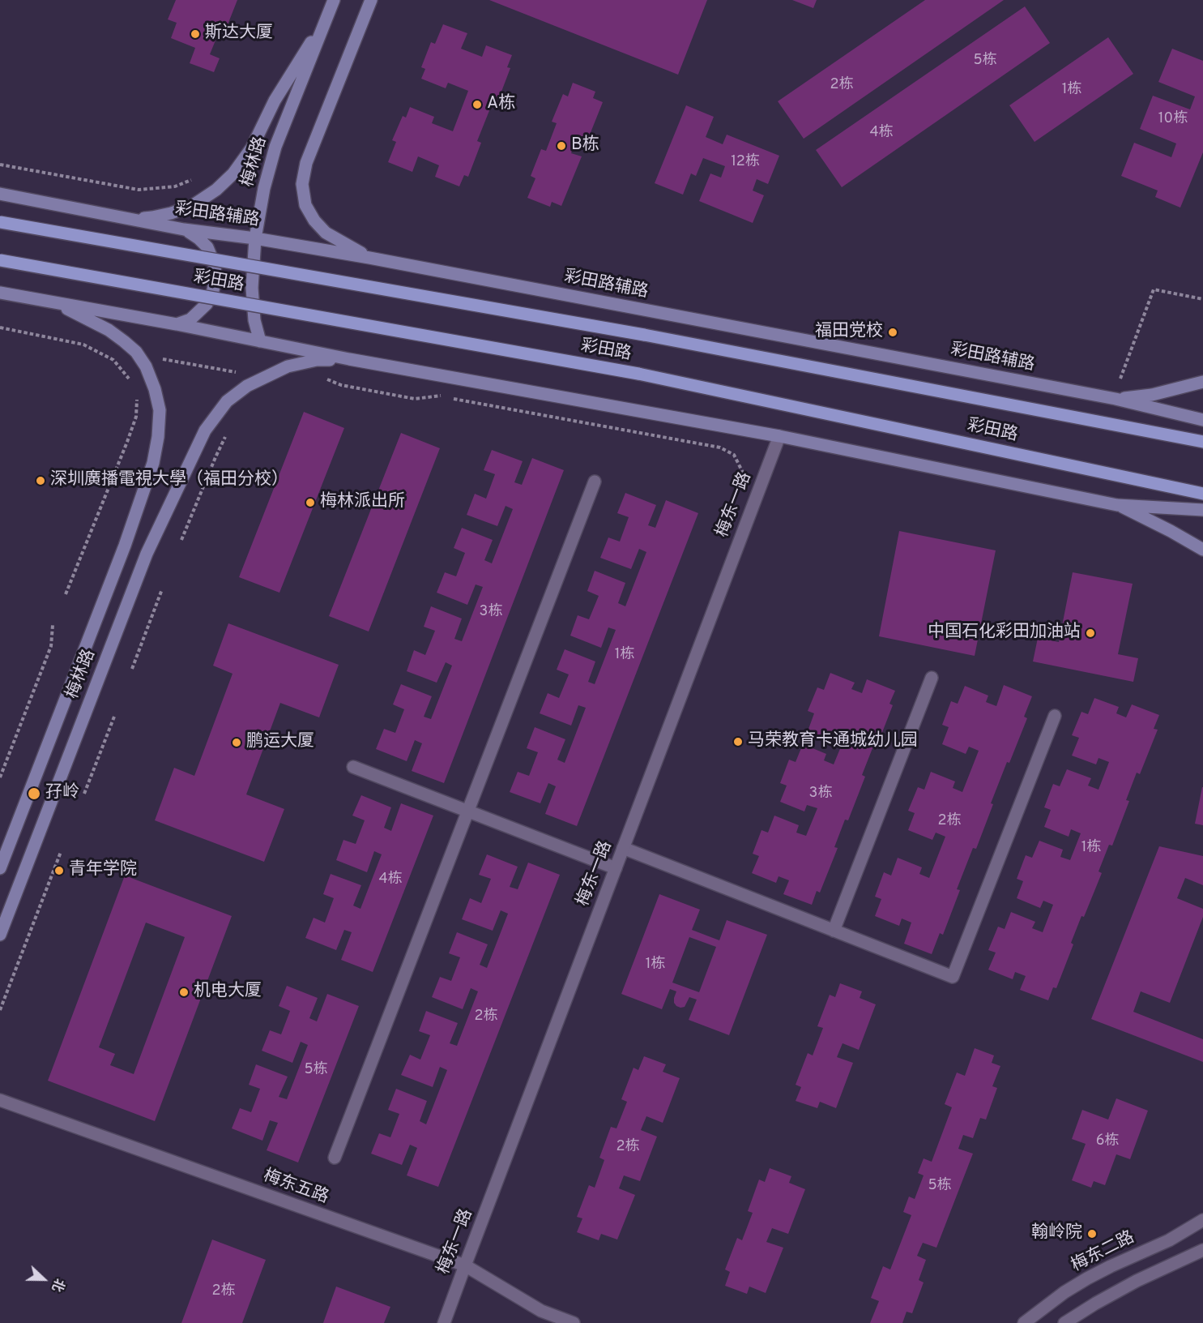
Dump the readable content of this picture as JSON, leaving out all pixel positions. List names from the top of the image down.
{
  "streets": {
    "main road": ["梅林路", "彩田路辅路", "彩田路"],
    "street": ["梅东一路", "梅东五路", "梅东二路"]
  },
  "crossings": [
    ["梅林路", "彩田路辅路"],
    ["梅东一路", "梅东五路"]
  ],
  "places": [
    "斯达大厦",
    "A栋",
    "B栋",
    "福田党校",
    "深圳廣播電視大學（福田分校）",
    "梅林派出所",
    "中国石化彩田加油站",
    "马荣教育卡通城幼儿园",
    "鹏运大厦",
    "孖岭",
    "青年学院",
    "机电大厦",
    "翰岭院"
  ],
  "house_numbers": [
    "5栋",
    "2栋",
    "1栋",
    "10栋",
    "4栋",
    "12栋",
    "3栋",
    "1栋",
    "3栋",
    "2栋",
    "1栋",
    "4栋",
    "1栋",
    "2栋",
    "5栋",
    "6栋",
    "2栋",
    "5栋",
    "2栋"
  ],
  "north": "right"
}
